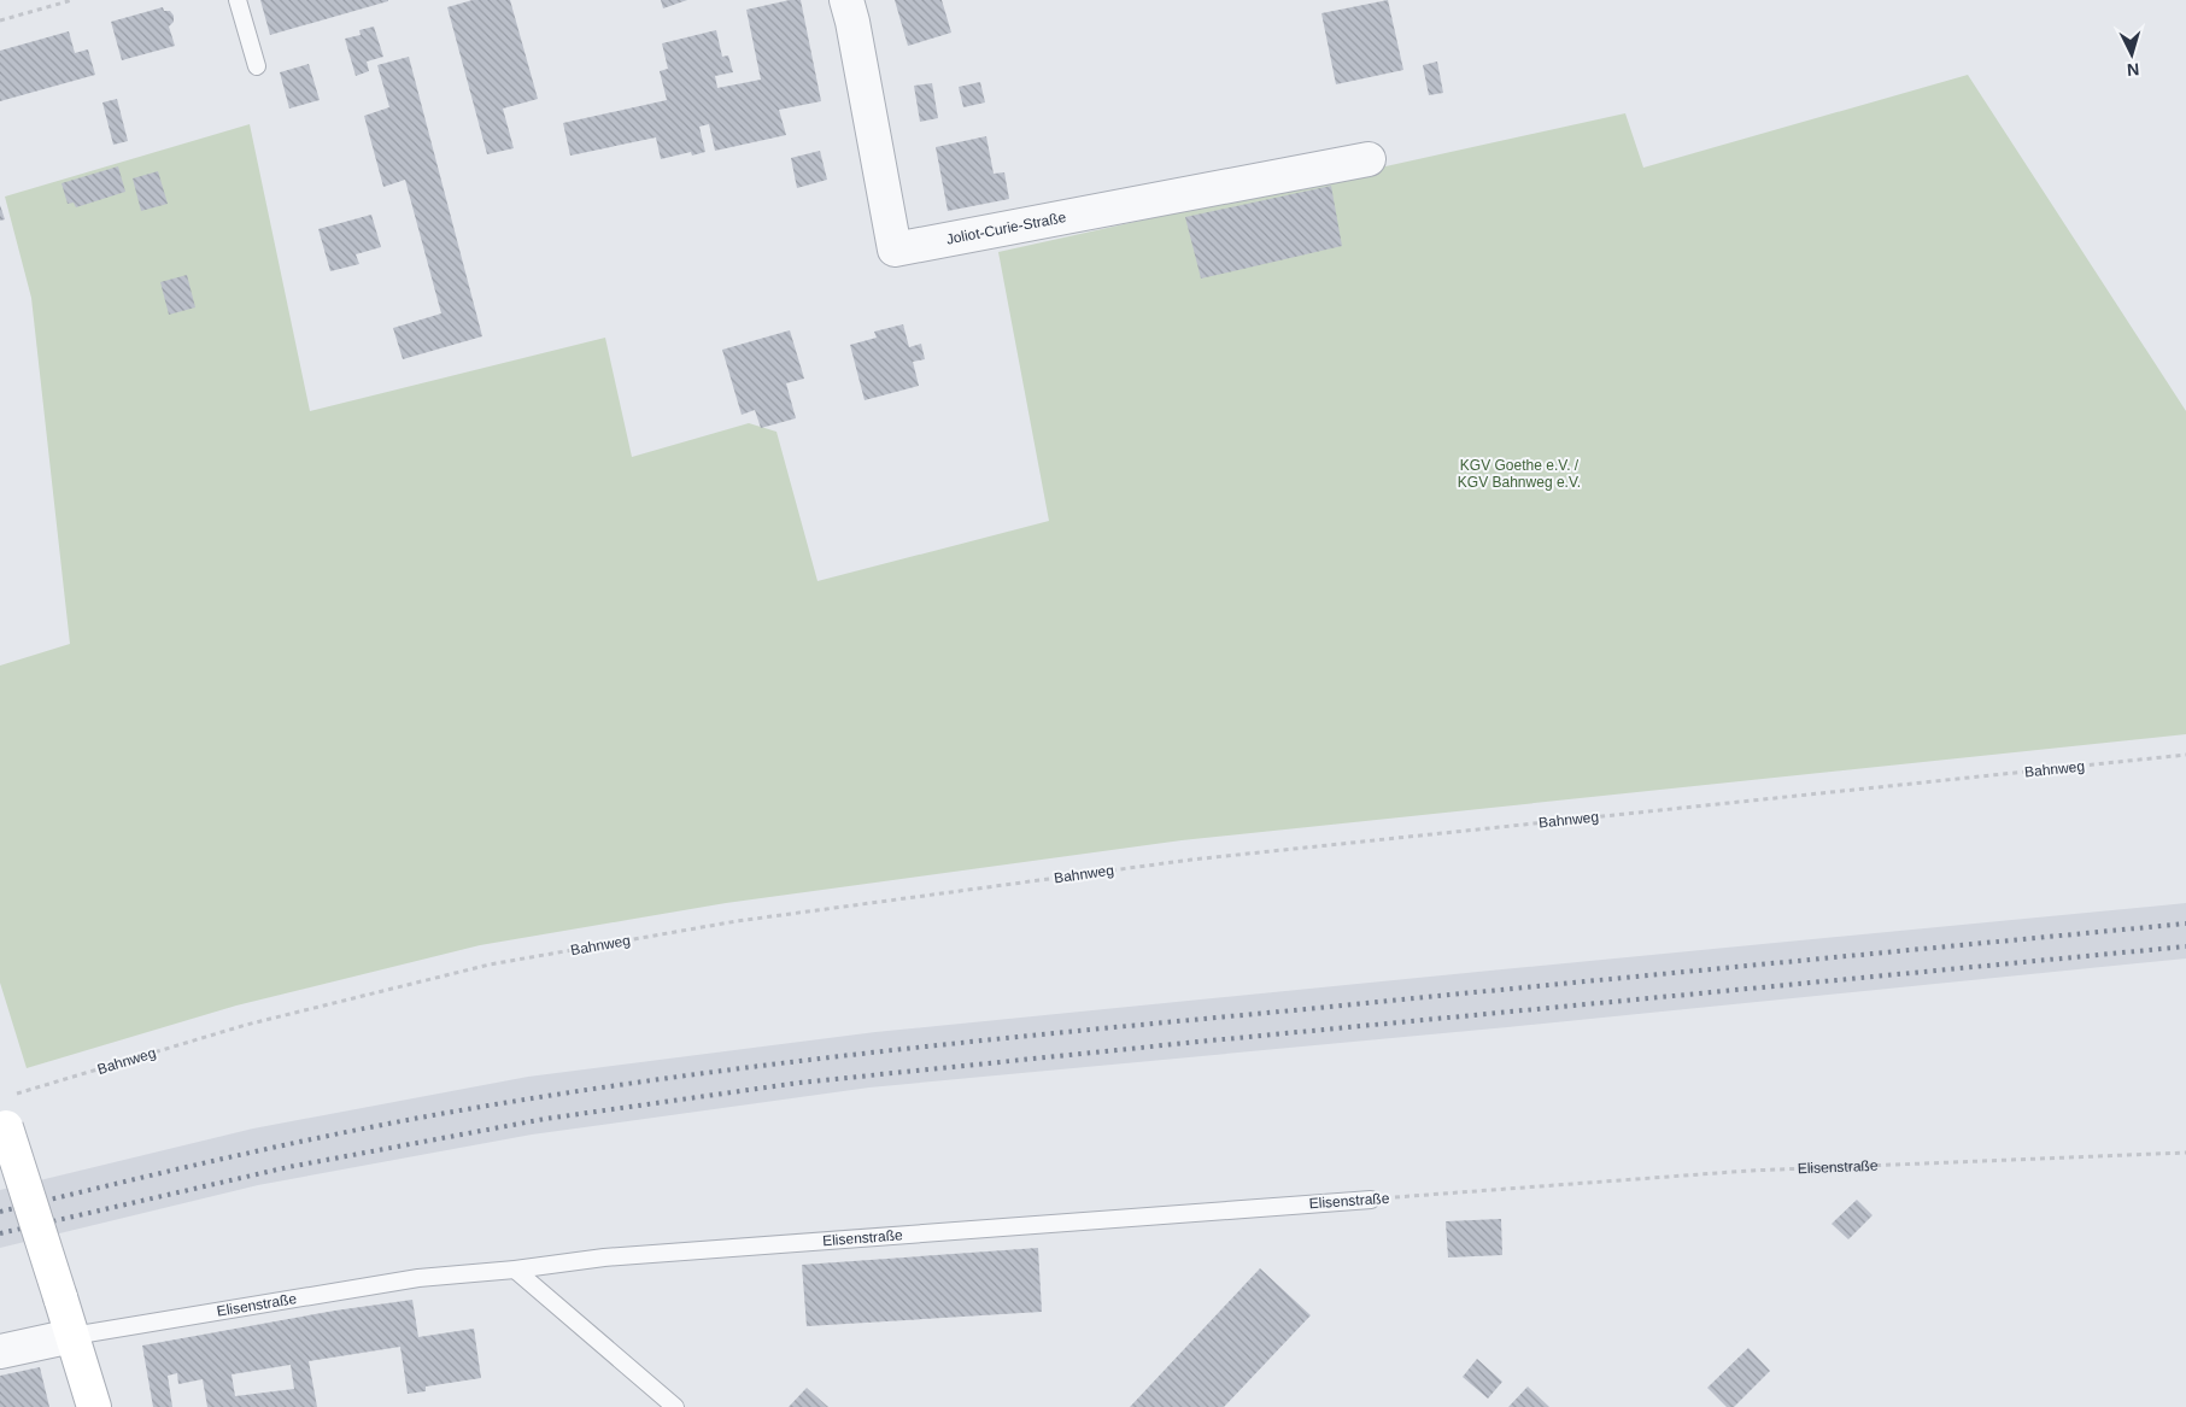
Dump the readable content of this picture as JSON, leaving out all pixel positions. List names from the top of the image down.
{
  "streets": {
    "street": ["Joliot-Curie-Straße", "Elisenstraße"],
    "path": ["Bahnweg"]
  },
  "parks": ["KGV Goethe e.V. / KGV Bahnweg e.V."],
  "north": "bottom"
}
